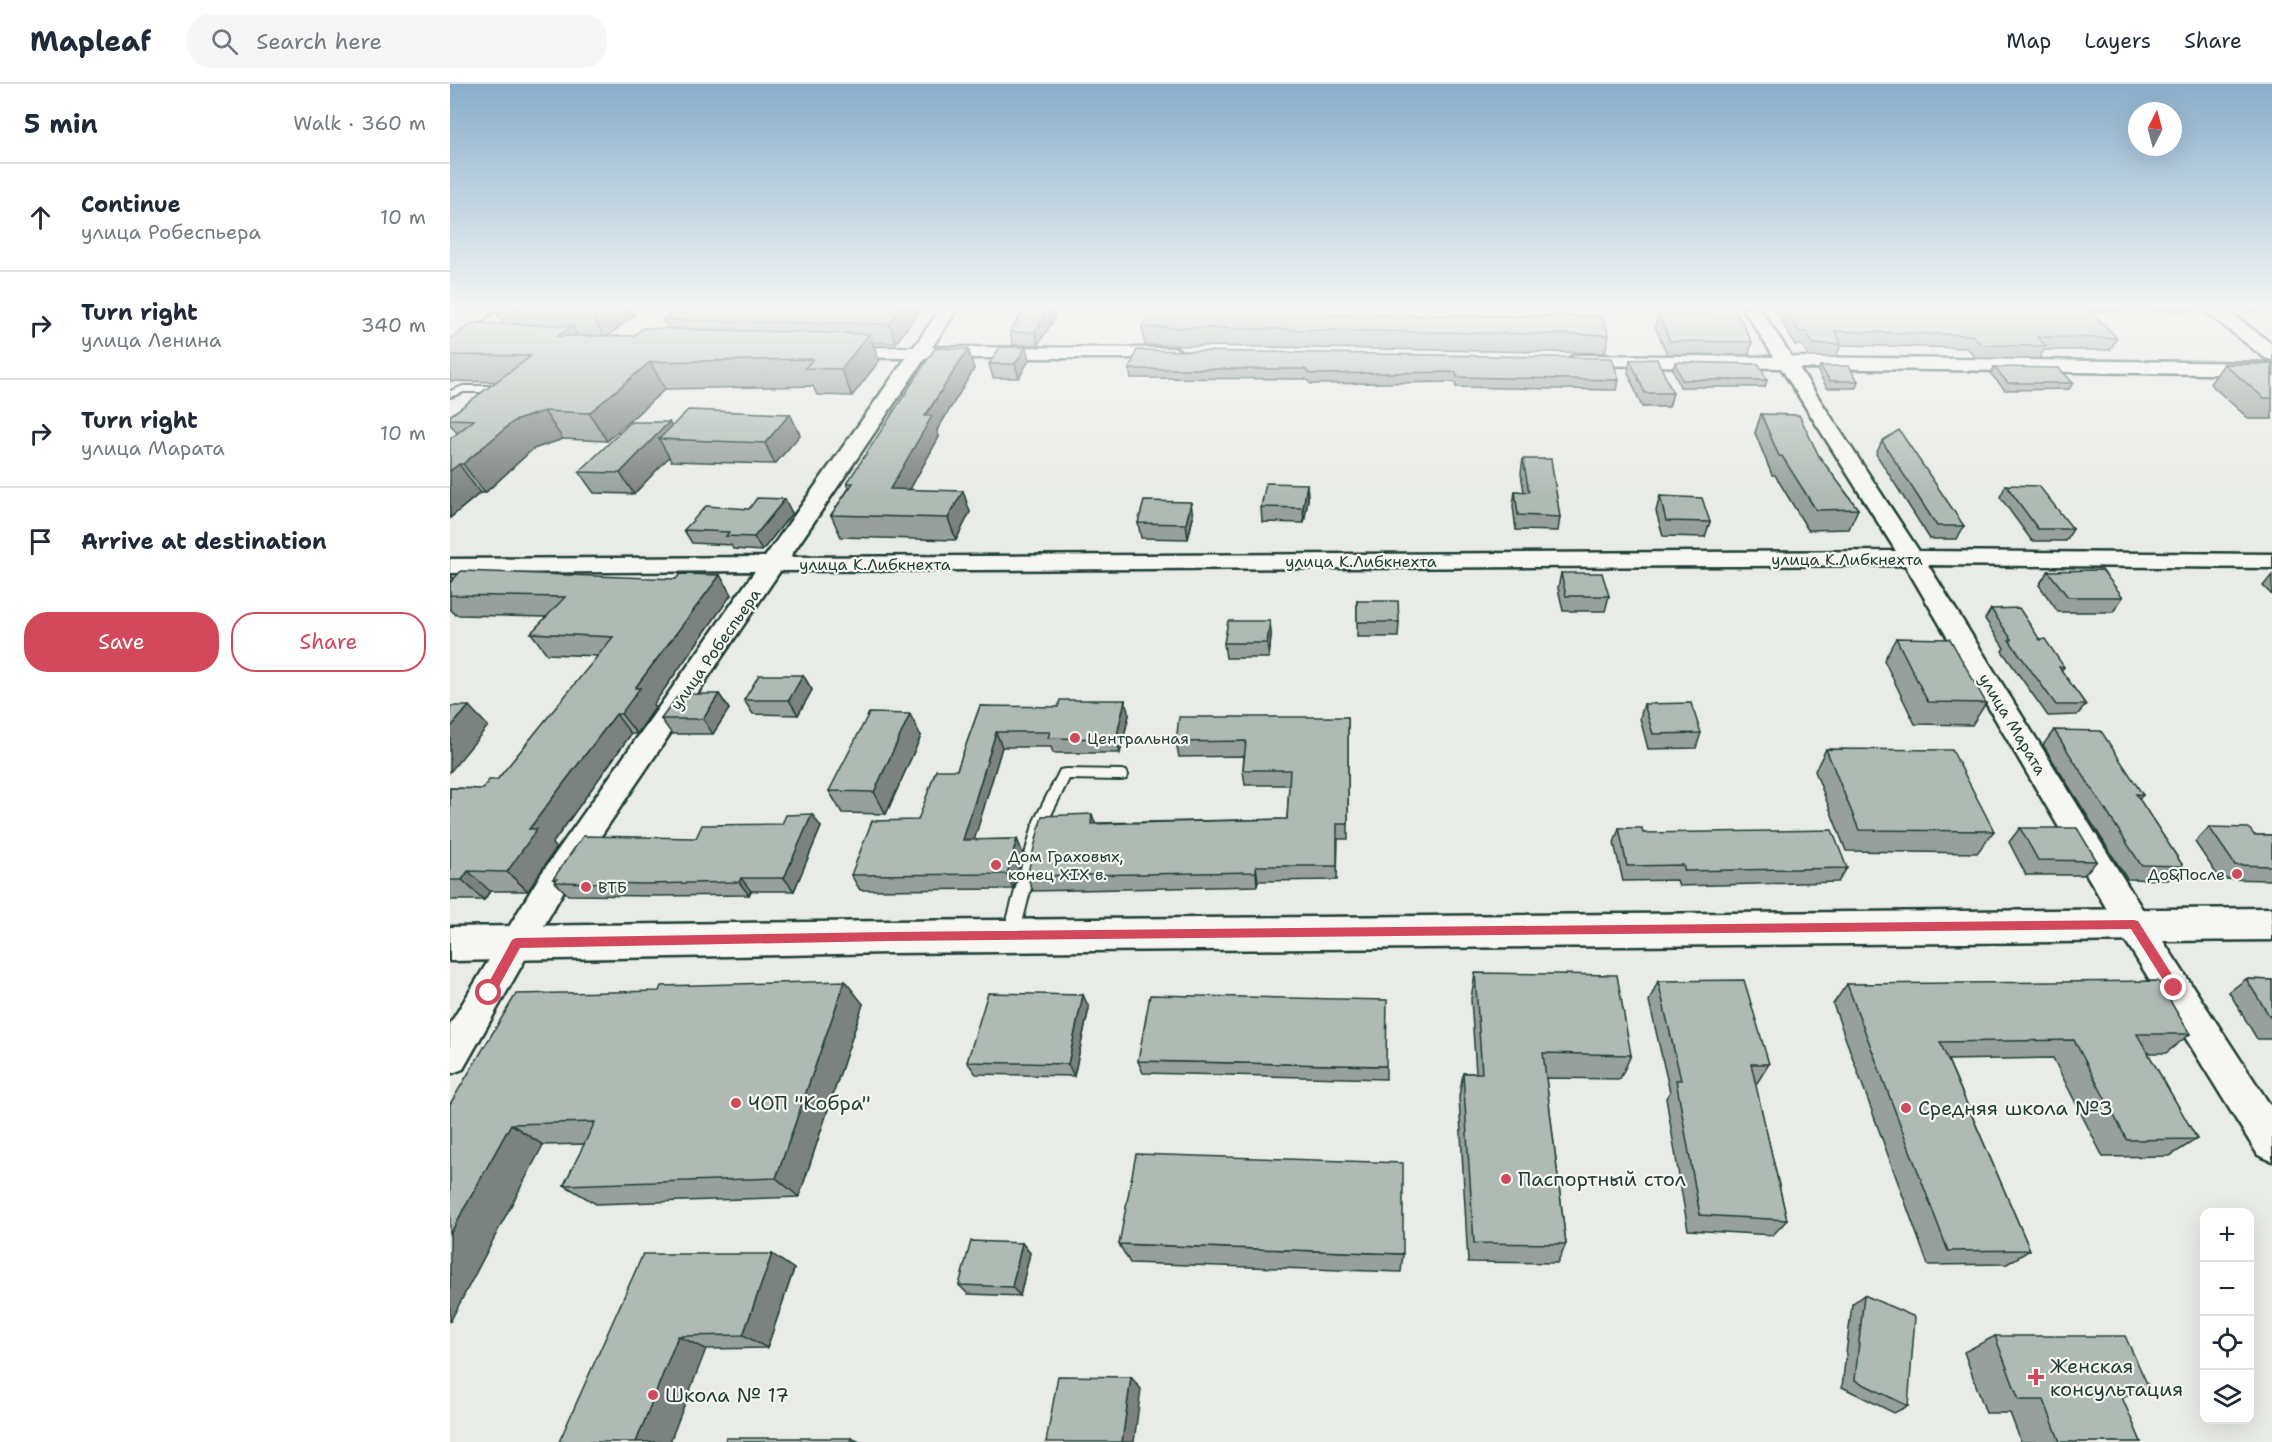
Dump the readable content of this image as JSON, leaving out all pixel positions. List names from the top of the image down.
{
  "streets": {
    "street": ["улица К.Либкнехта", "улица Робеспьера", "улица Марата"]
  },
  "crossings": [
    ["улица К.Либкнехта", "улица Робеспьера"],
    ["улица К.Либкнехта", "улица Марата"]
  ],
  "places": {
    "other": [
      "Центральная",
      "Дом Граховых, конец XIX в.",
      "До&После",
      "ВТБ",
      "ЧОП \"Кобра\"",
      "Средняя школа №3",
      "Паспортный стол",
      "Школа № 17"
    ],
    "health": ["Женская консультация"]
  },
  "north": "top",
  "page": {
    "header": "Mapleaf",
    "search": "Search here",
    "nav": ["Map", "Layers", "Share"],
    "heading": ["5 min", "Walk · 360 m"],
    "list": [
      ["Continue", "улица Робеспьера", "10 m"],
      ["Turn right", "улица Ленина", "340 m"],
      ["Turn right", "улица Марата", "10 m"],
      "Arrive at destination"
    ],
    "buttons": ["Save", "Share"],
    "map_buttons": ["+", "−"]
  }
}
